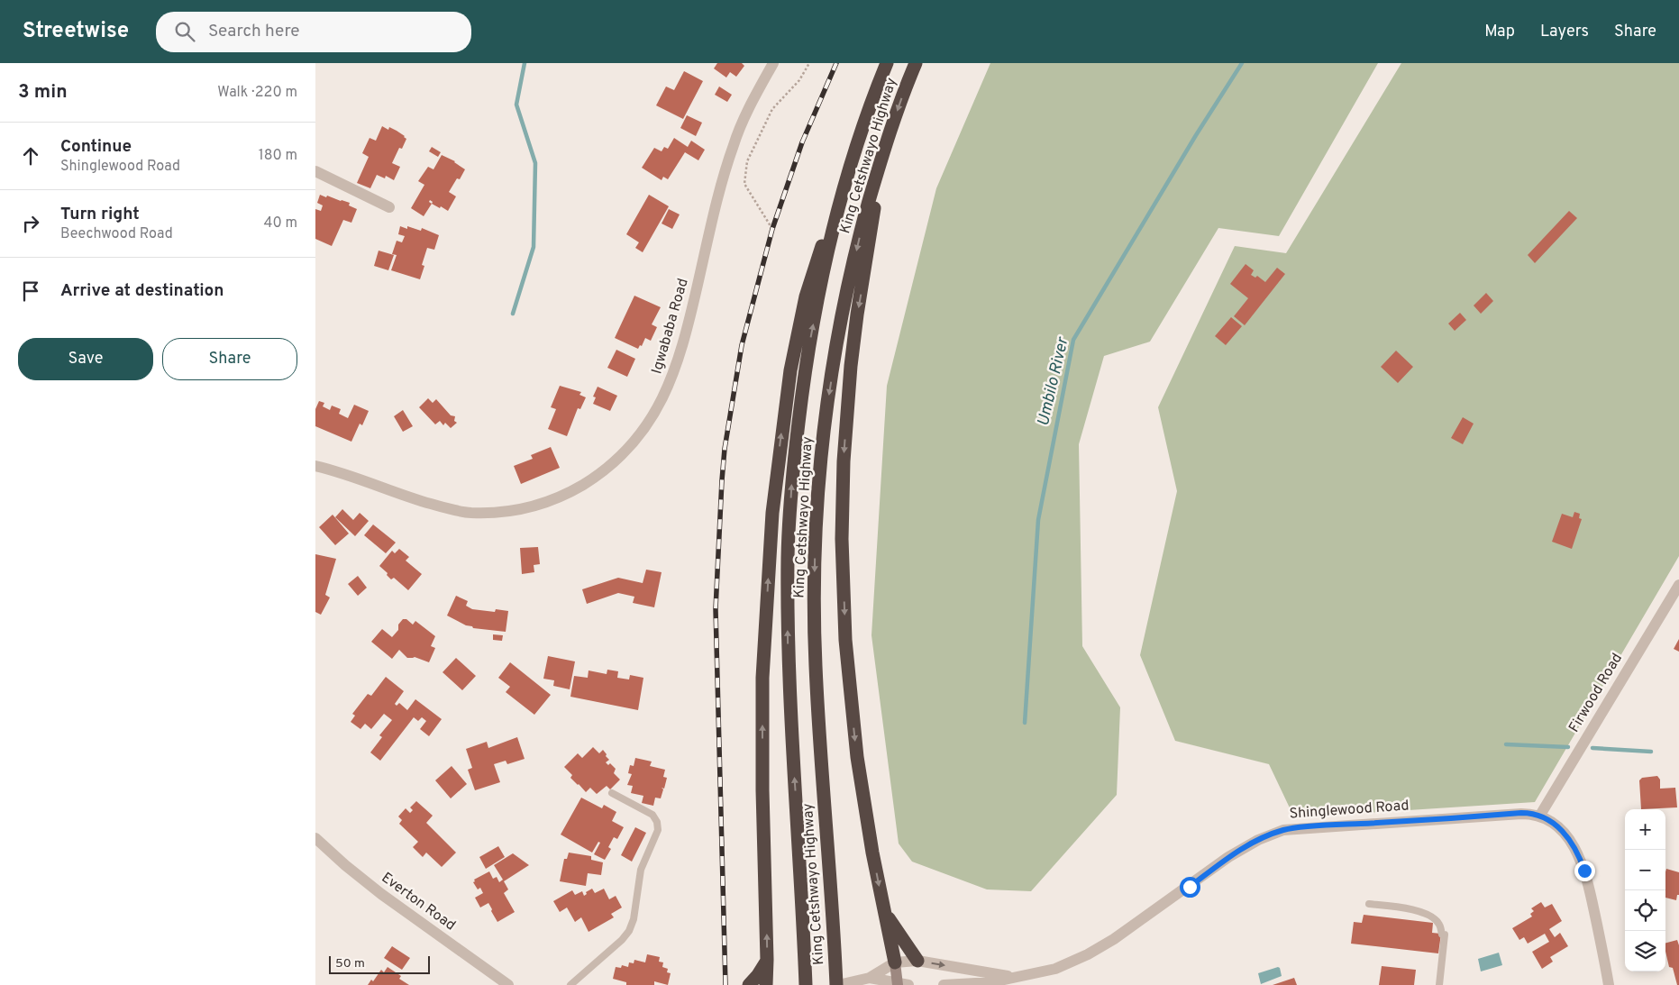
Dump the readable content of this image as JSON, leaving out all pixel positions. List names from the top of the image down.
{
  "streets": {
    "highway": ["King Cetshwayo Highway"],
    "street": [
      "Igwababa Road",
      "Firwood Road",
      "Shinglewood Road",
      "Everton Road"
    ]
  },
  "crossings": [
    ["King Cetshwayo Highway", "Shinglewood Road"],
    ["Firwood Road", "Shinglewood Road"]
  ],
  "water": ["Umbilo River"],
  "scale_bar": "50 m",
  "page": {
    "header": "Streetwise",
    "search": "Search here",
    "nav": ["Map", "Layers", "Share"],
    "heading": ["3 min", "Walk · 220 m"],
    "list": [
      ["Continue", "Shinglewood Road", "180 m"],
      ["Turn right", "Beechwood Road", "40 m"],
      "Arrive at destination"
    ],
    "buttons": ["Save", "Share"],
    "map_buttons": ["+", "−"],
    "scale": "50 m"
  }
}
